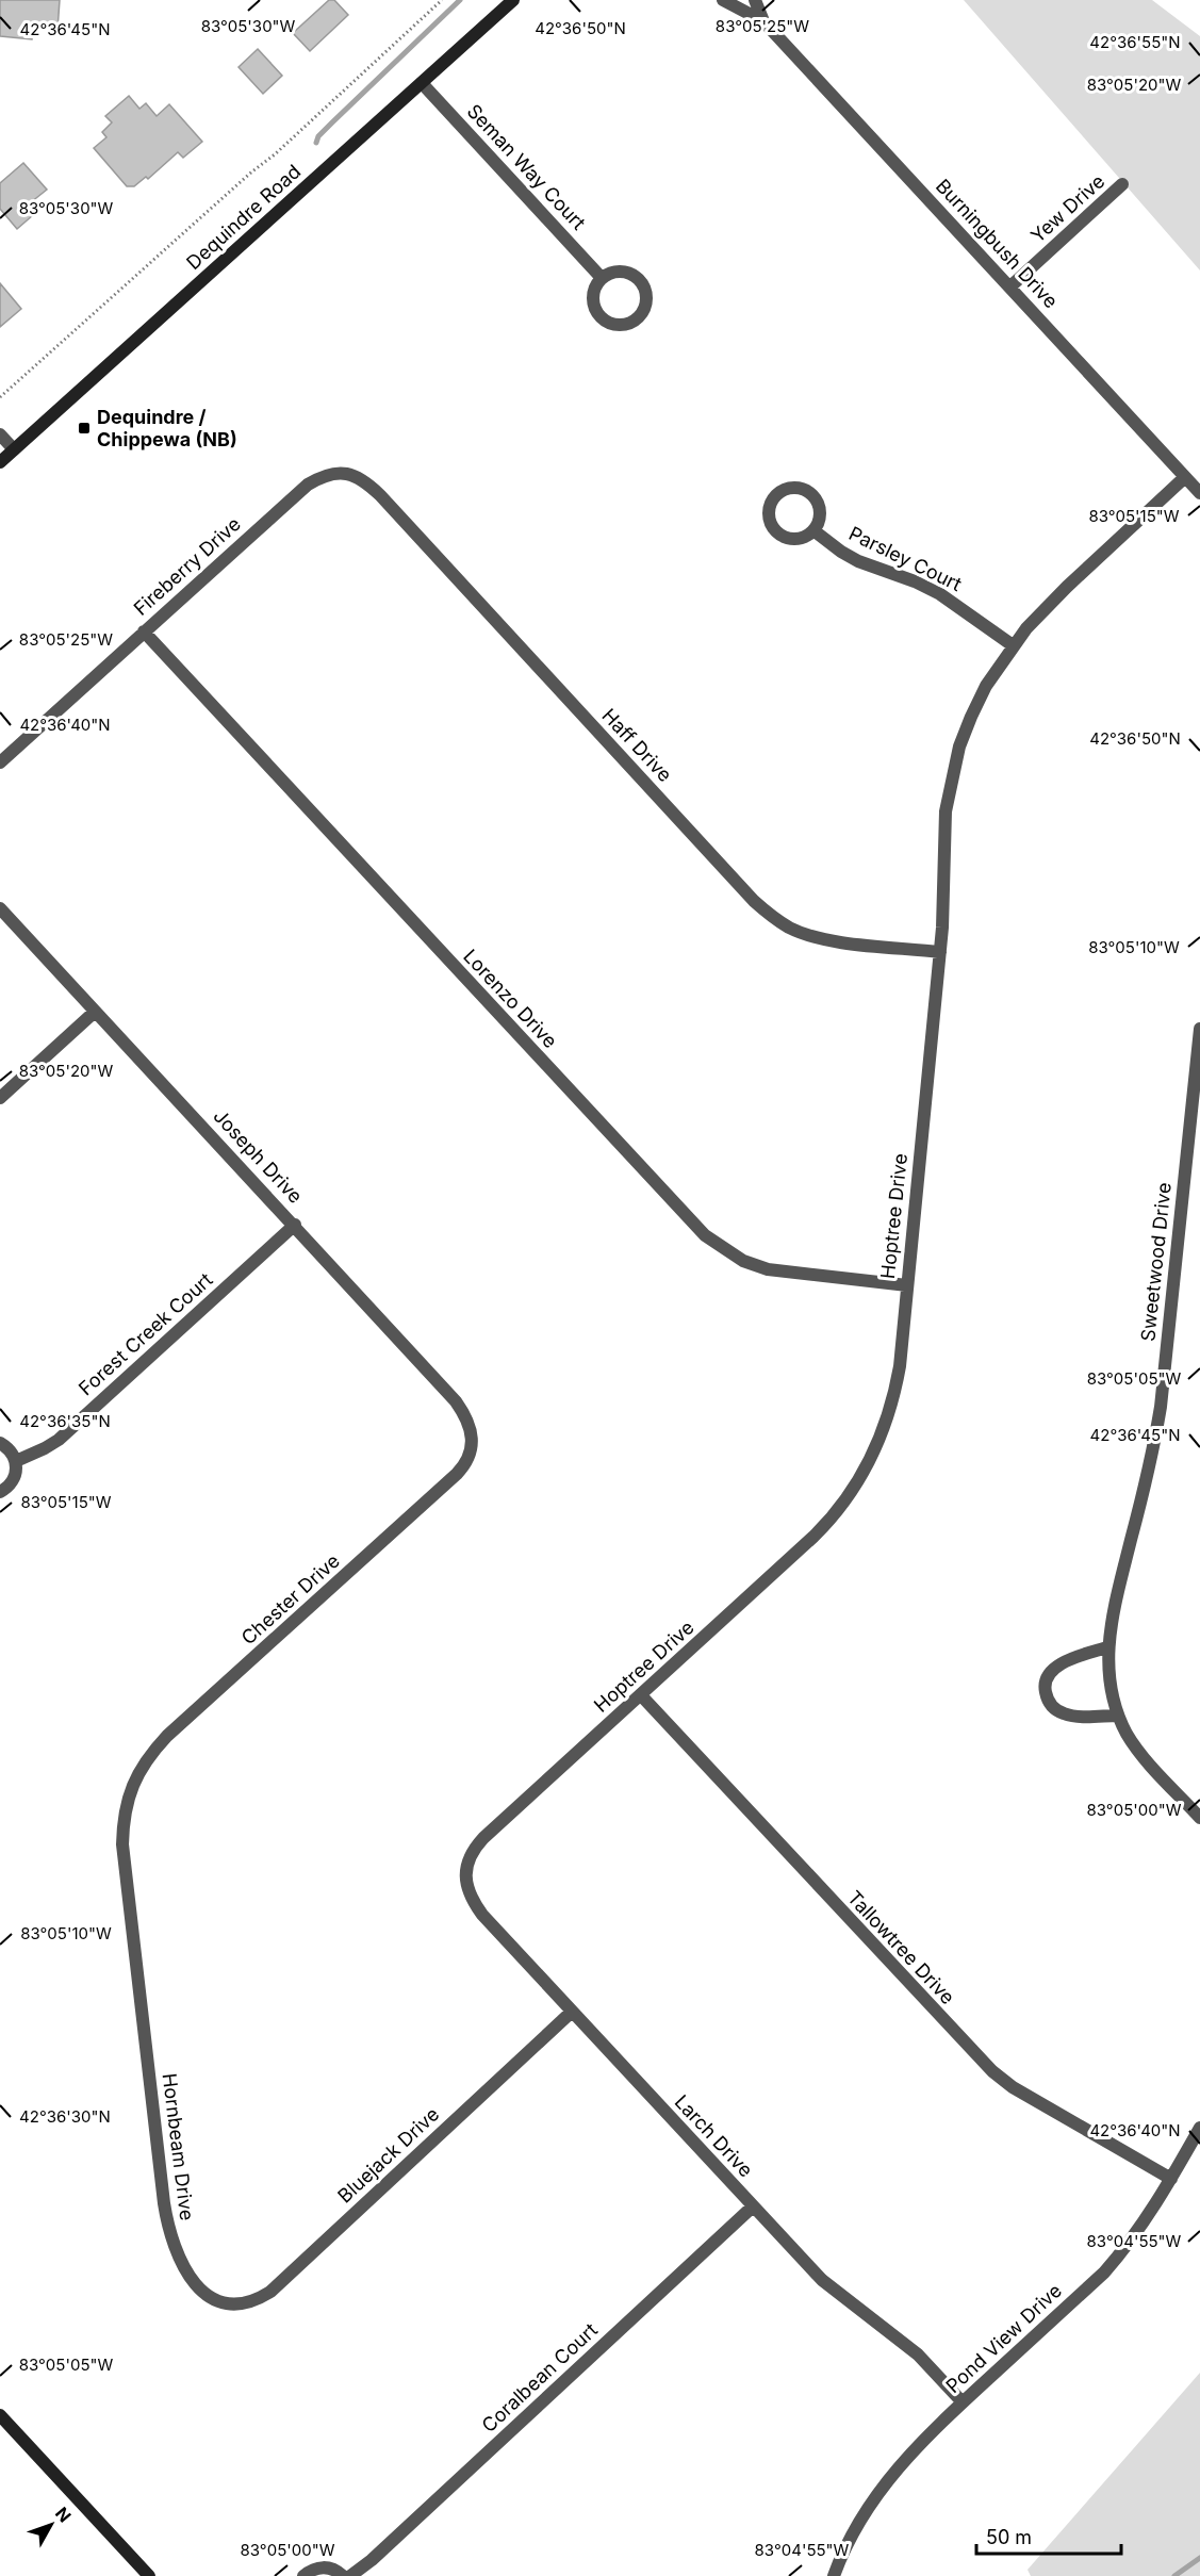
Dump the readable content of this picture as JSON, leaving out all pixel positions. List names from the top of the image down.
{
  "streets": {
    "main road": ["Dequindre Road"],
    "street": [
      "Seman Way Court",
      "Yew Drive",
      "Burningbush Drive",
      "Parsley Court",
      "Fireberry Drive",
      "Haff Drive",
      "Lorenzo Drive",
      "Joseph Drive",
      "Hoptree Drive",
      "Sweetwood Drive",
      "Forest Creek Court",
      "Chester Drive",
      "Tallowtree Drive",
      "Larch Drive",
      "Hornbeam Drive",
      "Bluejack Drive",
      "Pond View Drive",
      "Coralbean Court"
    ]
  },
  "crossings": [
    ["Seman Way Court", "Dequindre Road"],
    ["Yew Drive", "Burningbush Drive"],
    ["Burningbush Drive", "Hoptree Drive"],
    ["Parsley Court", "Hoptree Drive"],
    ["Fireberry Drive", "Haff Drive"],
    ["Fireberry Drive", "Lorenzo Drive"],
    ["Haff Drive", "Hoptree Drive"],
    ["Lorenzo Drive", "Hoptree Drive"],
    ["Joseph Drive", "Forest Creek Court"],
    ["Joseph Drive", "Chester Drive"],
    ["Hoptree Drive", "Tallowtree Drive"],
    ["Hoptree Drive", "Larch Drive"],
    ["Chester Drive", "Hornbeam Drive"],
    ["Tallowtree Drive", "Pond View Drive"],
    ["Larch Drive", "Bluejack Drive"],
    ["Larch Drive", "Pond View Drive"],
    ["Larch Drive", "Coralbean Court"],
    ["Hornbeam Drive", "Bluejack Drive"]
  ],
  "places": {
    "transit": ["Dequindre / Chippewa (NB)"]
  },
  "scale_bar": "50 m",
  "north": "top right",
  "coordinates": [
    "83°05'25\"W",
    "83°05'30\"W",
    "42°36'50\"N",
    "42°36'45\"N",
    "42°36'55\"N",
    "83°05'20\"W",
    "83°05'15\"W",
    "42°36'40\"N",
    "83°05'10\"W",
    "83°05'05\"W",
    "42°36'35\"N",
    "83°05'00\"W",
    "42°36'30\"N",
    "83°04'55\"W"
  ]
}
